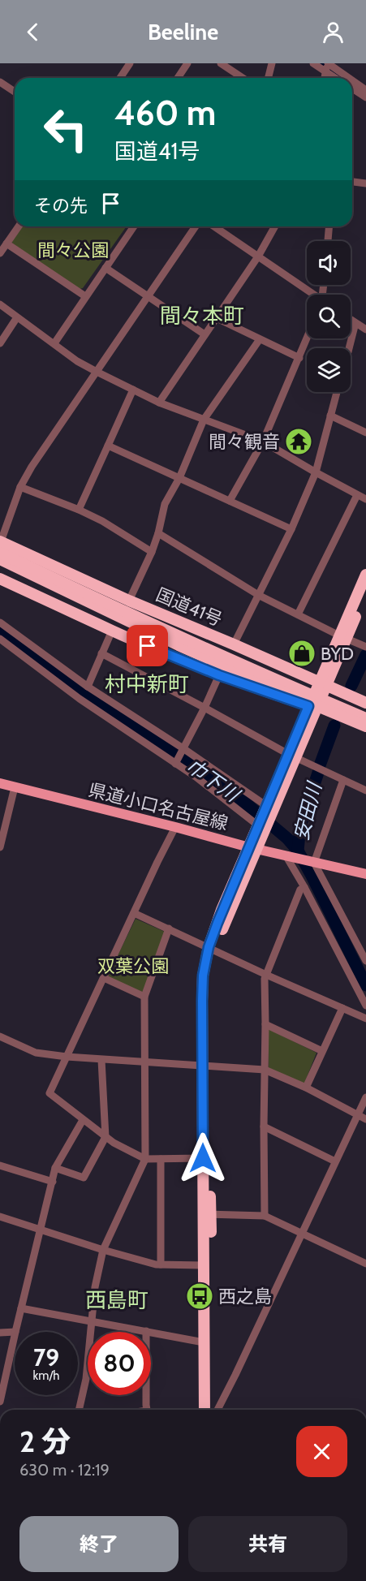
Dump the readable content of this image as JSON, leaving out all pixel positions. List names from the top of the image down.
{
  "streets": {
    "highway": ["国道41号"],
    "main road": ["県道小口名古屋線"]
  },
  "districts": ["間々本町", "村中新町", "西島町"],
  "water": ["巾下川", "安田川"],
  "parks": ["間々公園", "双葉公園"],
  "places": {
    "temple": ["間々観音"],
    "shop": ["BYD"],
    "bus stop": ["西之島"]
  },
  "page": {
    "header": "Beeline",
    "turn": ["460 m", "国道41号"],
    "then": "その先",
    "speed": "79 km/h",
    "limit": "80",
    "heading": ["2 分", "630 m · 12:19"],
    "buttons": ["終了", "共有"]
  }
}
